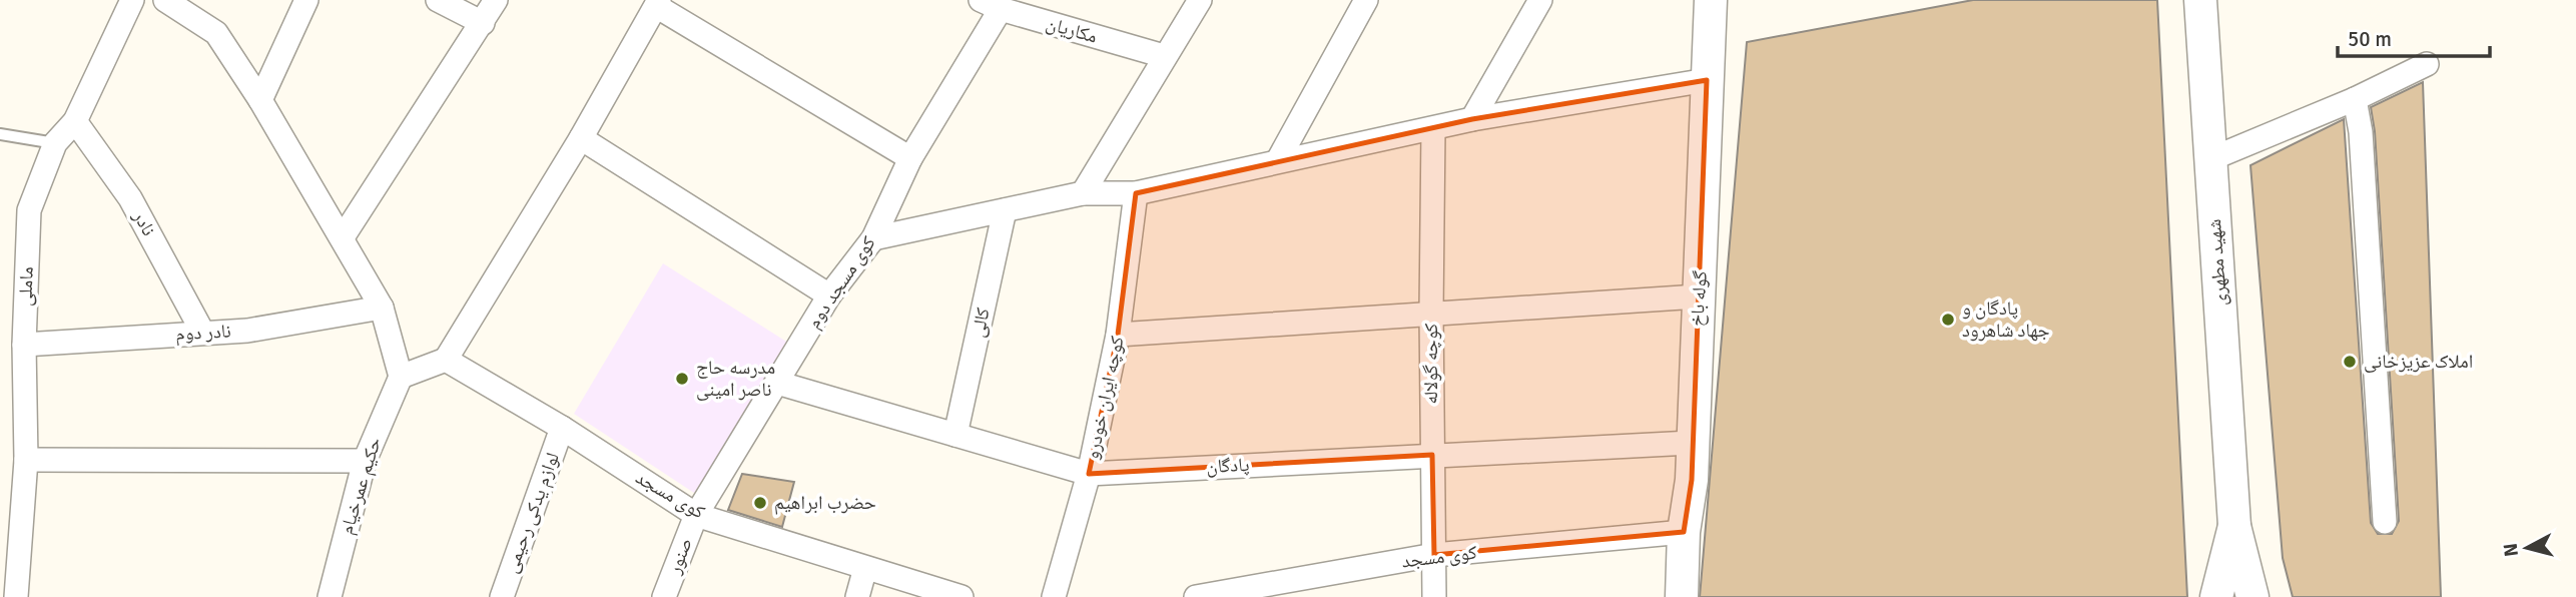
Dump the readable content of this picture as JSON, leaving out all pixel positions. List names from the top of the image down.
{
  "streets": {
    "street": [
      "مکاریان",
      "نادر",
      "شهید مطهری",
      "کوی مسجد دوم",
      "ماملی",
      "گوله باخ",
      "کالی",
      "نادر دوم",
      "کوچه گولاله",
      "کوچه ایران خودرو",
      "پادگان",
      "حکیم عمرخیام",
      "کوی مسجد",
      "لوازم یدکی رحیمی",
      "صنور"
    ]
  },
  "crossings": [
    ["مکاریان", "کوی مسجد دوم"],
    ["نادر", "ماملی"],
    ["نادر", "نادر دوم"],
    ["کوی مسجد دوم", "پادگان"],
    ["کوی مسجد دوم", "کوی مسجد"],
    ["کوی مسجد دوم", "صنور"],
    ["ماملی", "نادر دوم"],
    ["گوله باخ", "پادگان"],
    ["گوله باخ", "کوی مسجد"],
    ["کالی", "پادگان"],
    ["کوچه گولاله", "پادگان"],
    ["کوچه گولاله", "کوی مسجد"],
    ["کوچه ایران خودرو", "پادگان"],
    ["کوی مسجد", "لوازم یدکی رحیمی"],
    ["کوی مسجد", "صنور"]
  ],
  "places": [
    "پادگان و جهاد شاهرود",
    "املاک عزیزخانی",
    "مدرسه حاج ناصر امینی",
    "حضرب ابراهیم"
  ],
  "scale_bar": "50 m",
  "north": "left"
}
